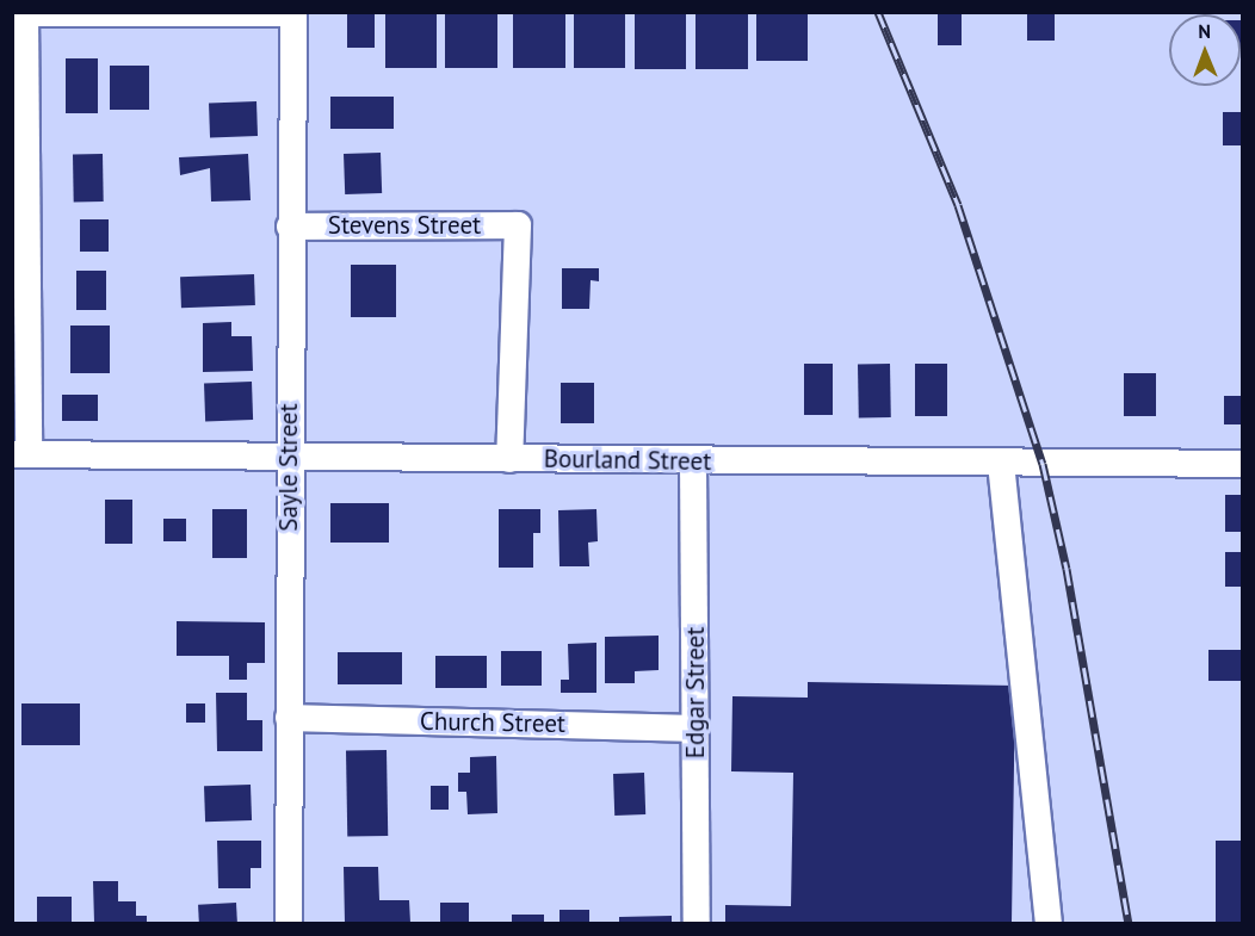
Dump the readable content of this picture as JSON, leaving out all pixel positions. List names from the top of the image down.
{
  "streets": {
    "street": [
      "Stevens Street",
      "Bourland Street",
      "Sayle Street",
      "Edgar Street",
      "Church Street"
    ]
  },
  "crossings": [
    ["Stevens Street", "Bourland Street"],
    ["Stevens Street", "Sayle Street"],
    ["Bourland Street", "Sayle Street"],
    ["Bourland Street", "Edgar Street"],
    ["Sayle Street", "Church Street"],
    ["Edgar Street", "Church Street"]
  ],
  "north": "top"
}
